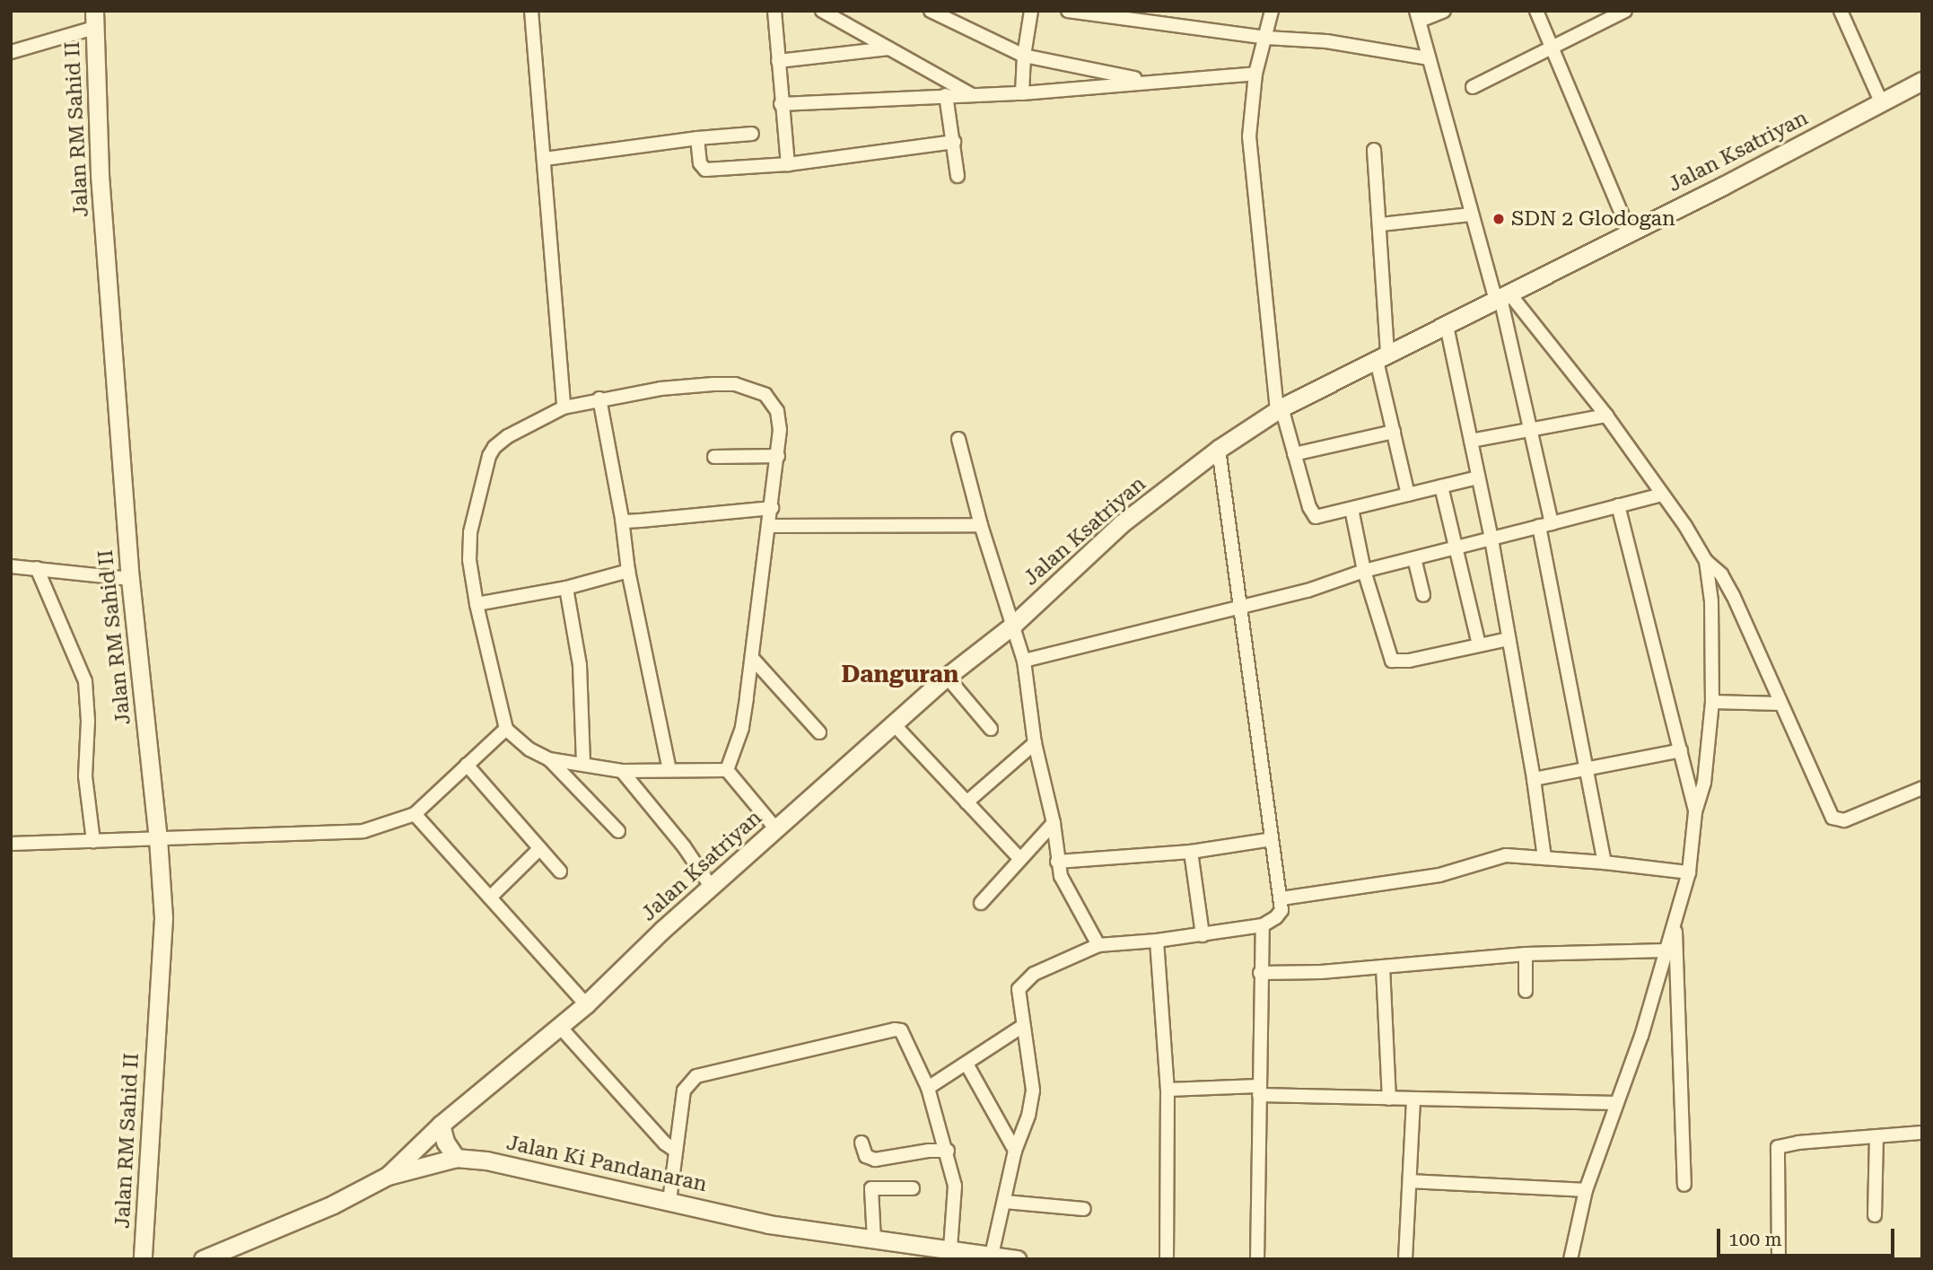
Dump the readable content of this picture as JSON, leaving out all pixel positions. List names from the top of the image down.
{
  "streets": {
    "street": ["Jalan RM Sahid II", "Jalan Ksatriyan", "Jalan Ki Pandanaran"]
  },
  "crossings": [
    ["Jalan Ksatriyan", "Jalan Ki Pandanaran"]
  ],
  "districts": ["Danguran"],
  "places": ["SDN 2 Glodogan"],
  "scale_bar": "100 m"
}
